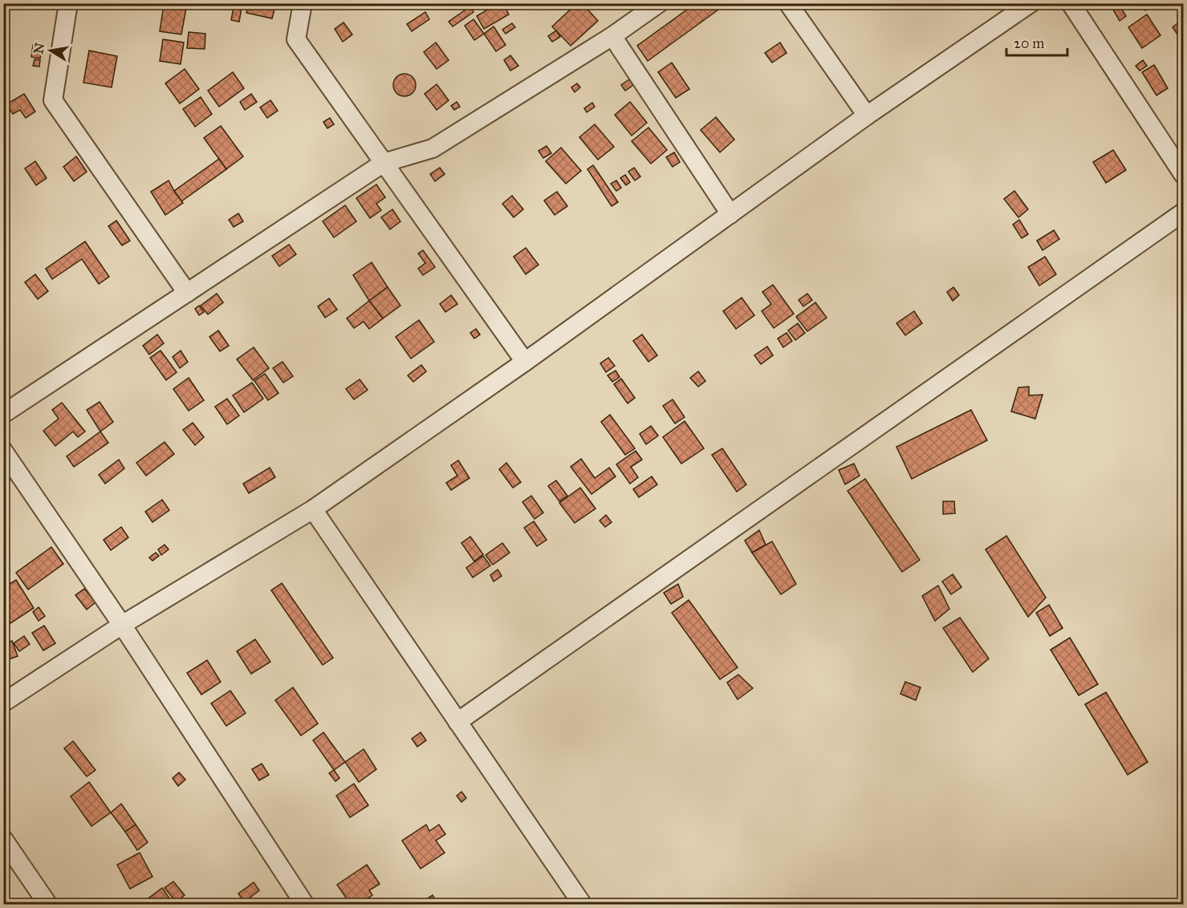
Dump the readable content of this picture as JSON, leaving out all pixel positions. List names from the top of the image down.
{
  "scale_bar": "20 m",
  "north": "left"
}
